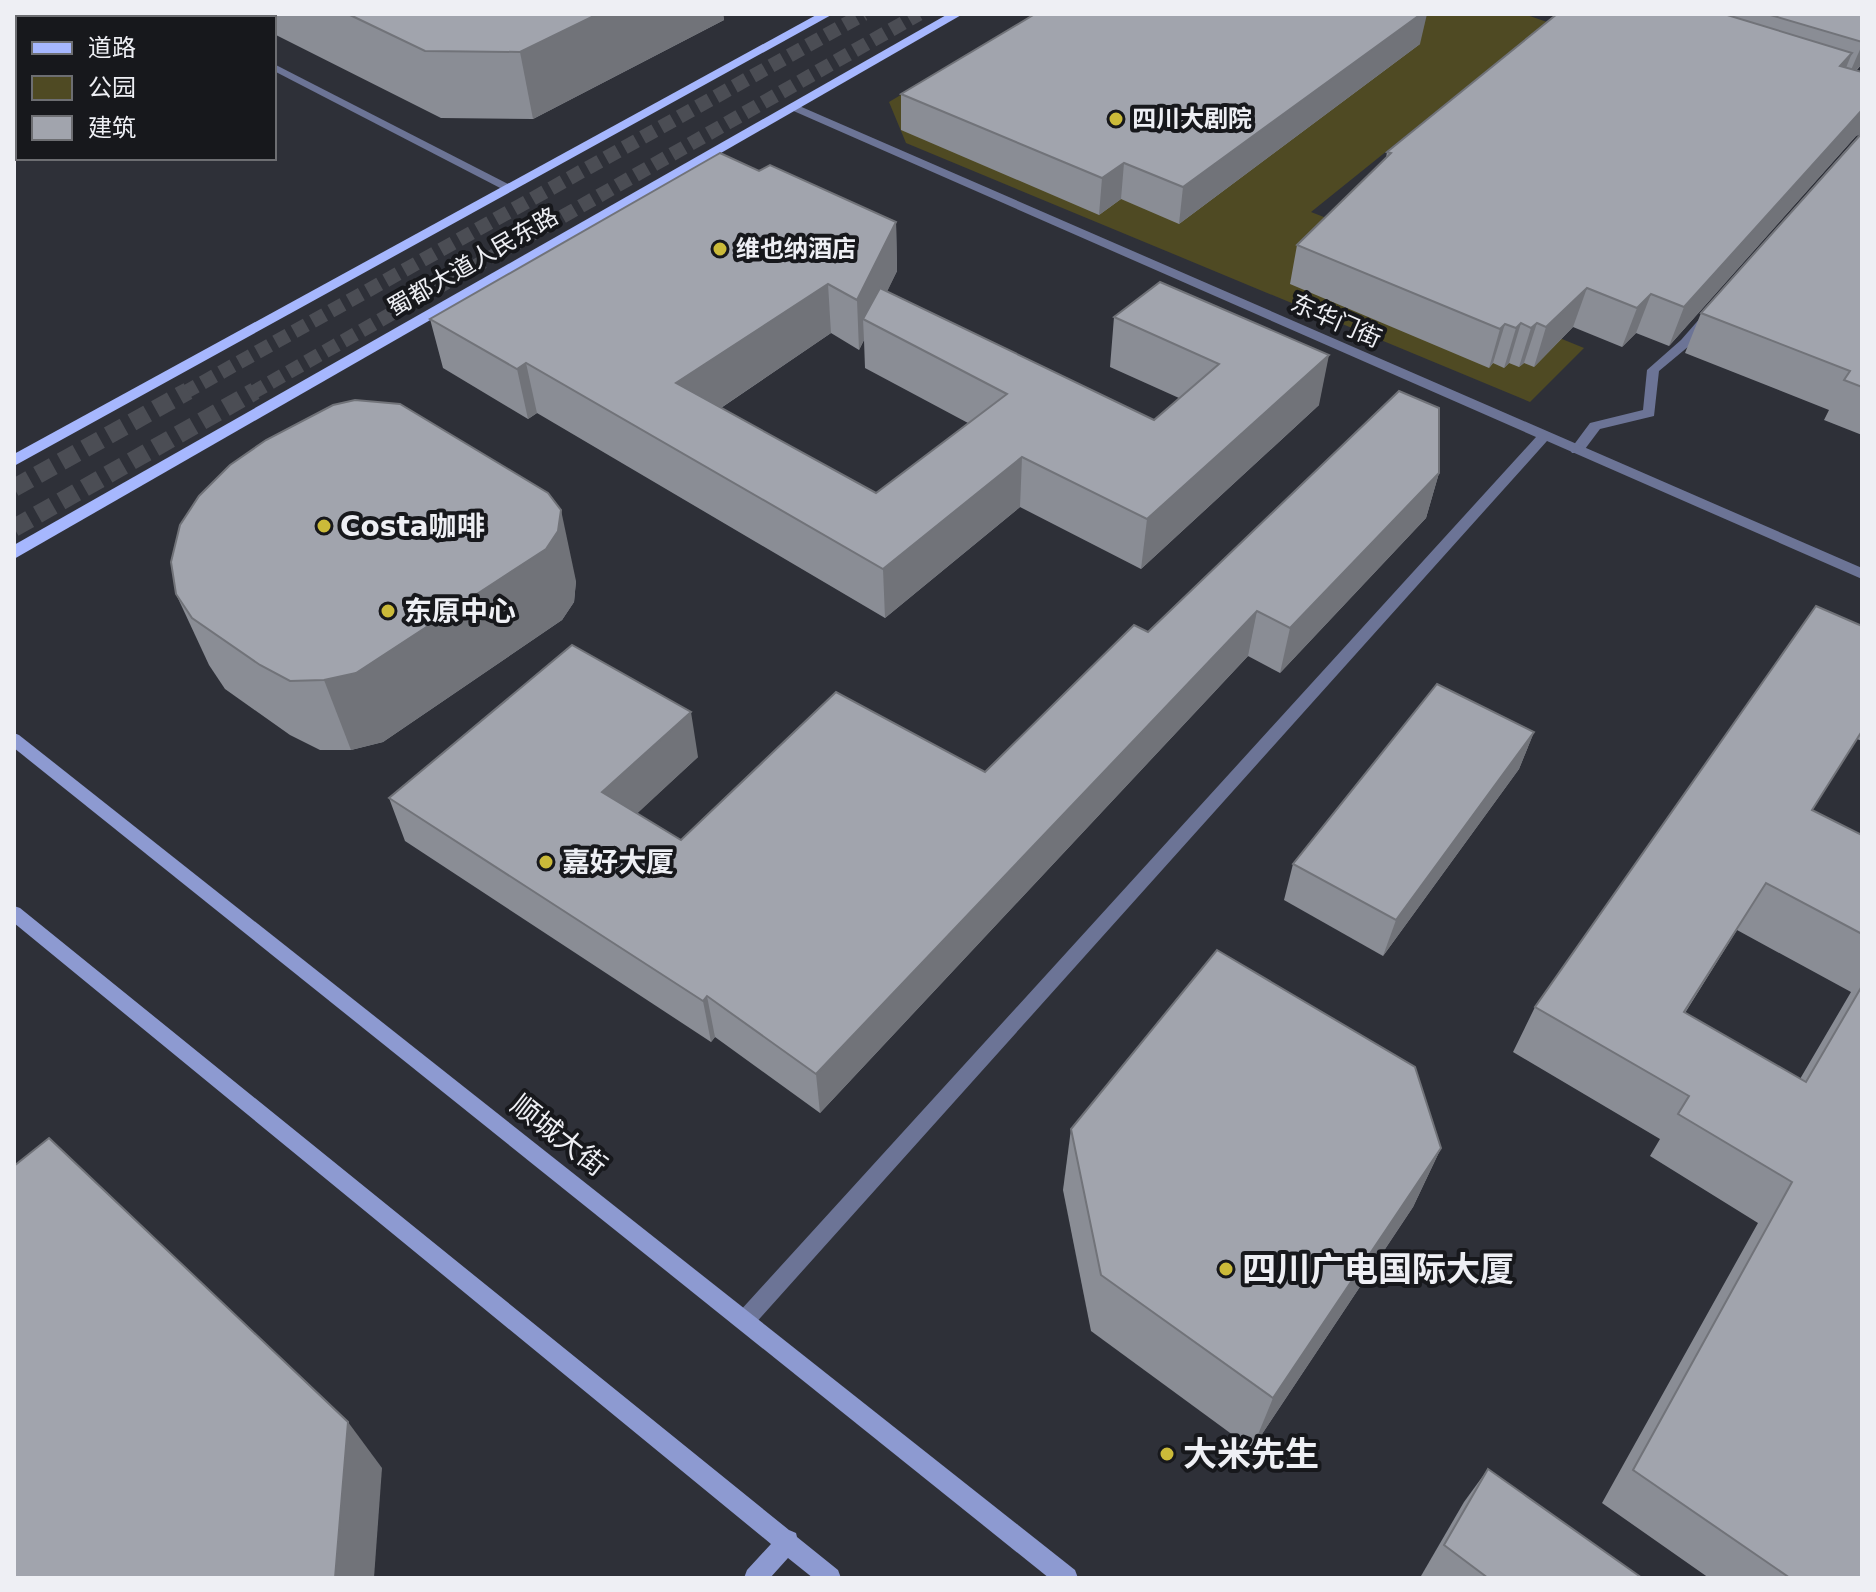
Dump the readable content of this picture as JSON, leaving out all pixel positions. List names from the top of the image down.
{
  "streets": {
    "main road": ["蜀都大道人民东路", "顺城大街"],
    "street": ["东华门街"]
  },
  "crossings": [
    ["蜀都大道人民东路", "东华门街"]
  ],
  "places": [
    "四川大剧院",
    "维也纳酒店",
    "Costa咖啡",
    "东原中心",
    "嘉好大厦",
    "四川广电国际大厦",
    "大米先生"
  ],
  "legend": ["道路", "公园", "建筑"]
}
